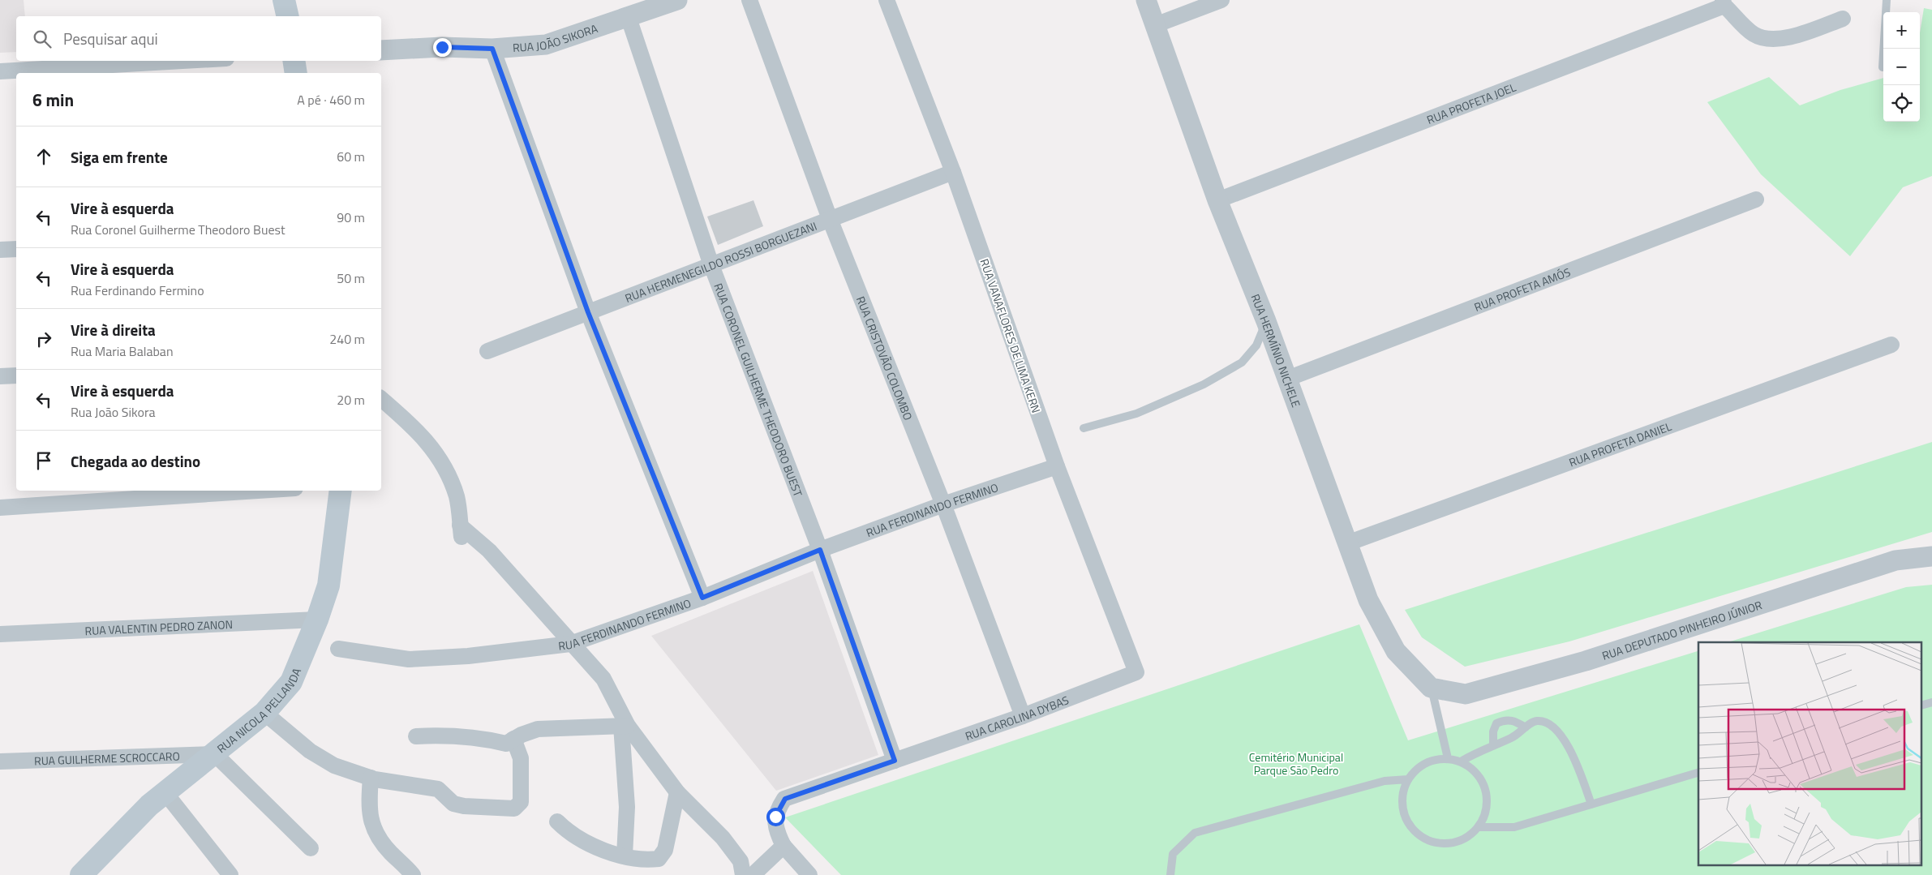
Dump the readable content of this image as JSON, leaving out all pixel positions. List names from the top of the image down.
{
  "streets": {
    "main road": ["RUA NICOLA PELLANDA"],
    "street": [
      "RUA JOÃO SIKORA",
      "RUA PROFETA JOEL",
      "RUA HERMENEGILDO ROSSI BORGUEZANI",
      "RUA PROFETA AMÓS",
      "RUA VANAFLORES DE LIMA KERN",
      "RUA HERMÍNIO NICHELE",
      "RUA CRISTOVÃO COLOMBO",
      "RUA CORONEL GUILHERME THEODORO BUEST",
      "RUA PROFETA DANIEL",
      "RUA FERDINANDO FERMINO",
      "RUA VALENTIN PEDRO ZANON",
      "RUA DEPUTADO PINHEIRO JÚNIOR",
      "RUA CAROLINA DYBAS",
      "RUA GUILHERME SCROCCARO"
    ]
  },
  "crossings": [
    ["RUA JOÃO SIKORA", "RUA CORONEL GUILHERME THEODORO BUEST"],
    ["RUA PROFETA JOEL", "RUA HERMÍNIO NICHELE"],
    ["RUA HERMENEGILDO ROSSI BORGUEZANI", "RUA VANAFLORES DE LIMA KERN"],
    ["RUA HERMENEGILDO ROSSI BORGUEZANI", "RUA CRISTOVÃO COLOMBO"],
    ["RUA HERMENEGILDO ROSSI BORGUEZANI", "RUA CORONEL GUILHERME THEODORO BUEST"],
    ["RUA PROFETA AMÓS", "RUA HERMÍNIO NICHELE"],
    ["RUA VANAFLORES DE LIMA KERN", "RUA FERDINANDO FERMINO"],
    ["RUA VANAFLORES DE LIMA KERN", "RUA CAROLINA DYBAS"],
    ["RUA HERMÍNIO NICHELE", "RUA PROFETA DANIEL"],
    ["RUA HERMÍNIO NICHELE", "RUA DEPUTADO PINHEIRO JÚNIOR"],
    ["RUA CRISTOVÃO COLOMBO", "RUA FERDINANDO FERMINO"],
    ["RUA CRISTOVÃO COLOMBO", "RUA CAROLINA DYBAS"],
    ["RUA CORONEL GUILHERME THEODORO BUEST", "RUA FERDINANDO FERMINO"],
    ["RUA CORONEL GUILHERME THEODORO BUEST", "RUA CAROLINA DYBAS"],
    ["RUA VALENTIN PEDRO ZANON", "RUA NICOLA PELLANDA"],
    ["RUA NICOLA PELLANDA", "RUA GUILHERME SCROCCARO"]
  ],
  "parks": ["Cemitério Municipal Parque São Pedro"],
  "page": {
    "map_buttons": ["+", "−"],
    "search": "Pesquisar aqui",
    "heading": ["6 min", "A pé · 460 m"],
    "list": [
      ["Siga em frente", "60 m"],
      ["Vire à esquerda", "Rua Coronel Guilherme Theodoro Buest", "90 m"],
      ["Vire à esquerda", "Rua Ferdinando Fermino", "50 m"],
      ["Vire à direita", "Rua Maria Balaban", "240 m"],
      ["Vire à esquerda", "Rua João Sikora", "20 m"],
      "Chegada ao destino"
    ]
  }
}
